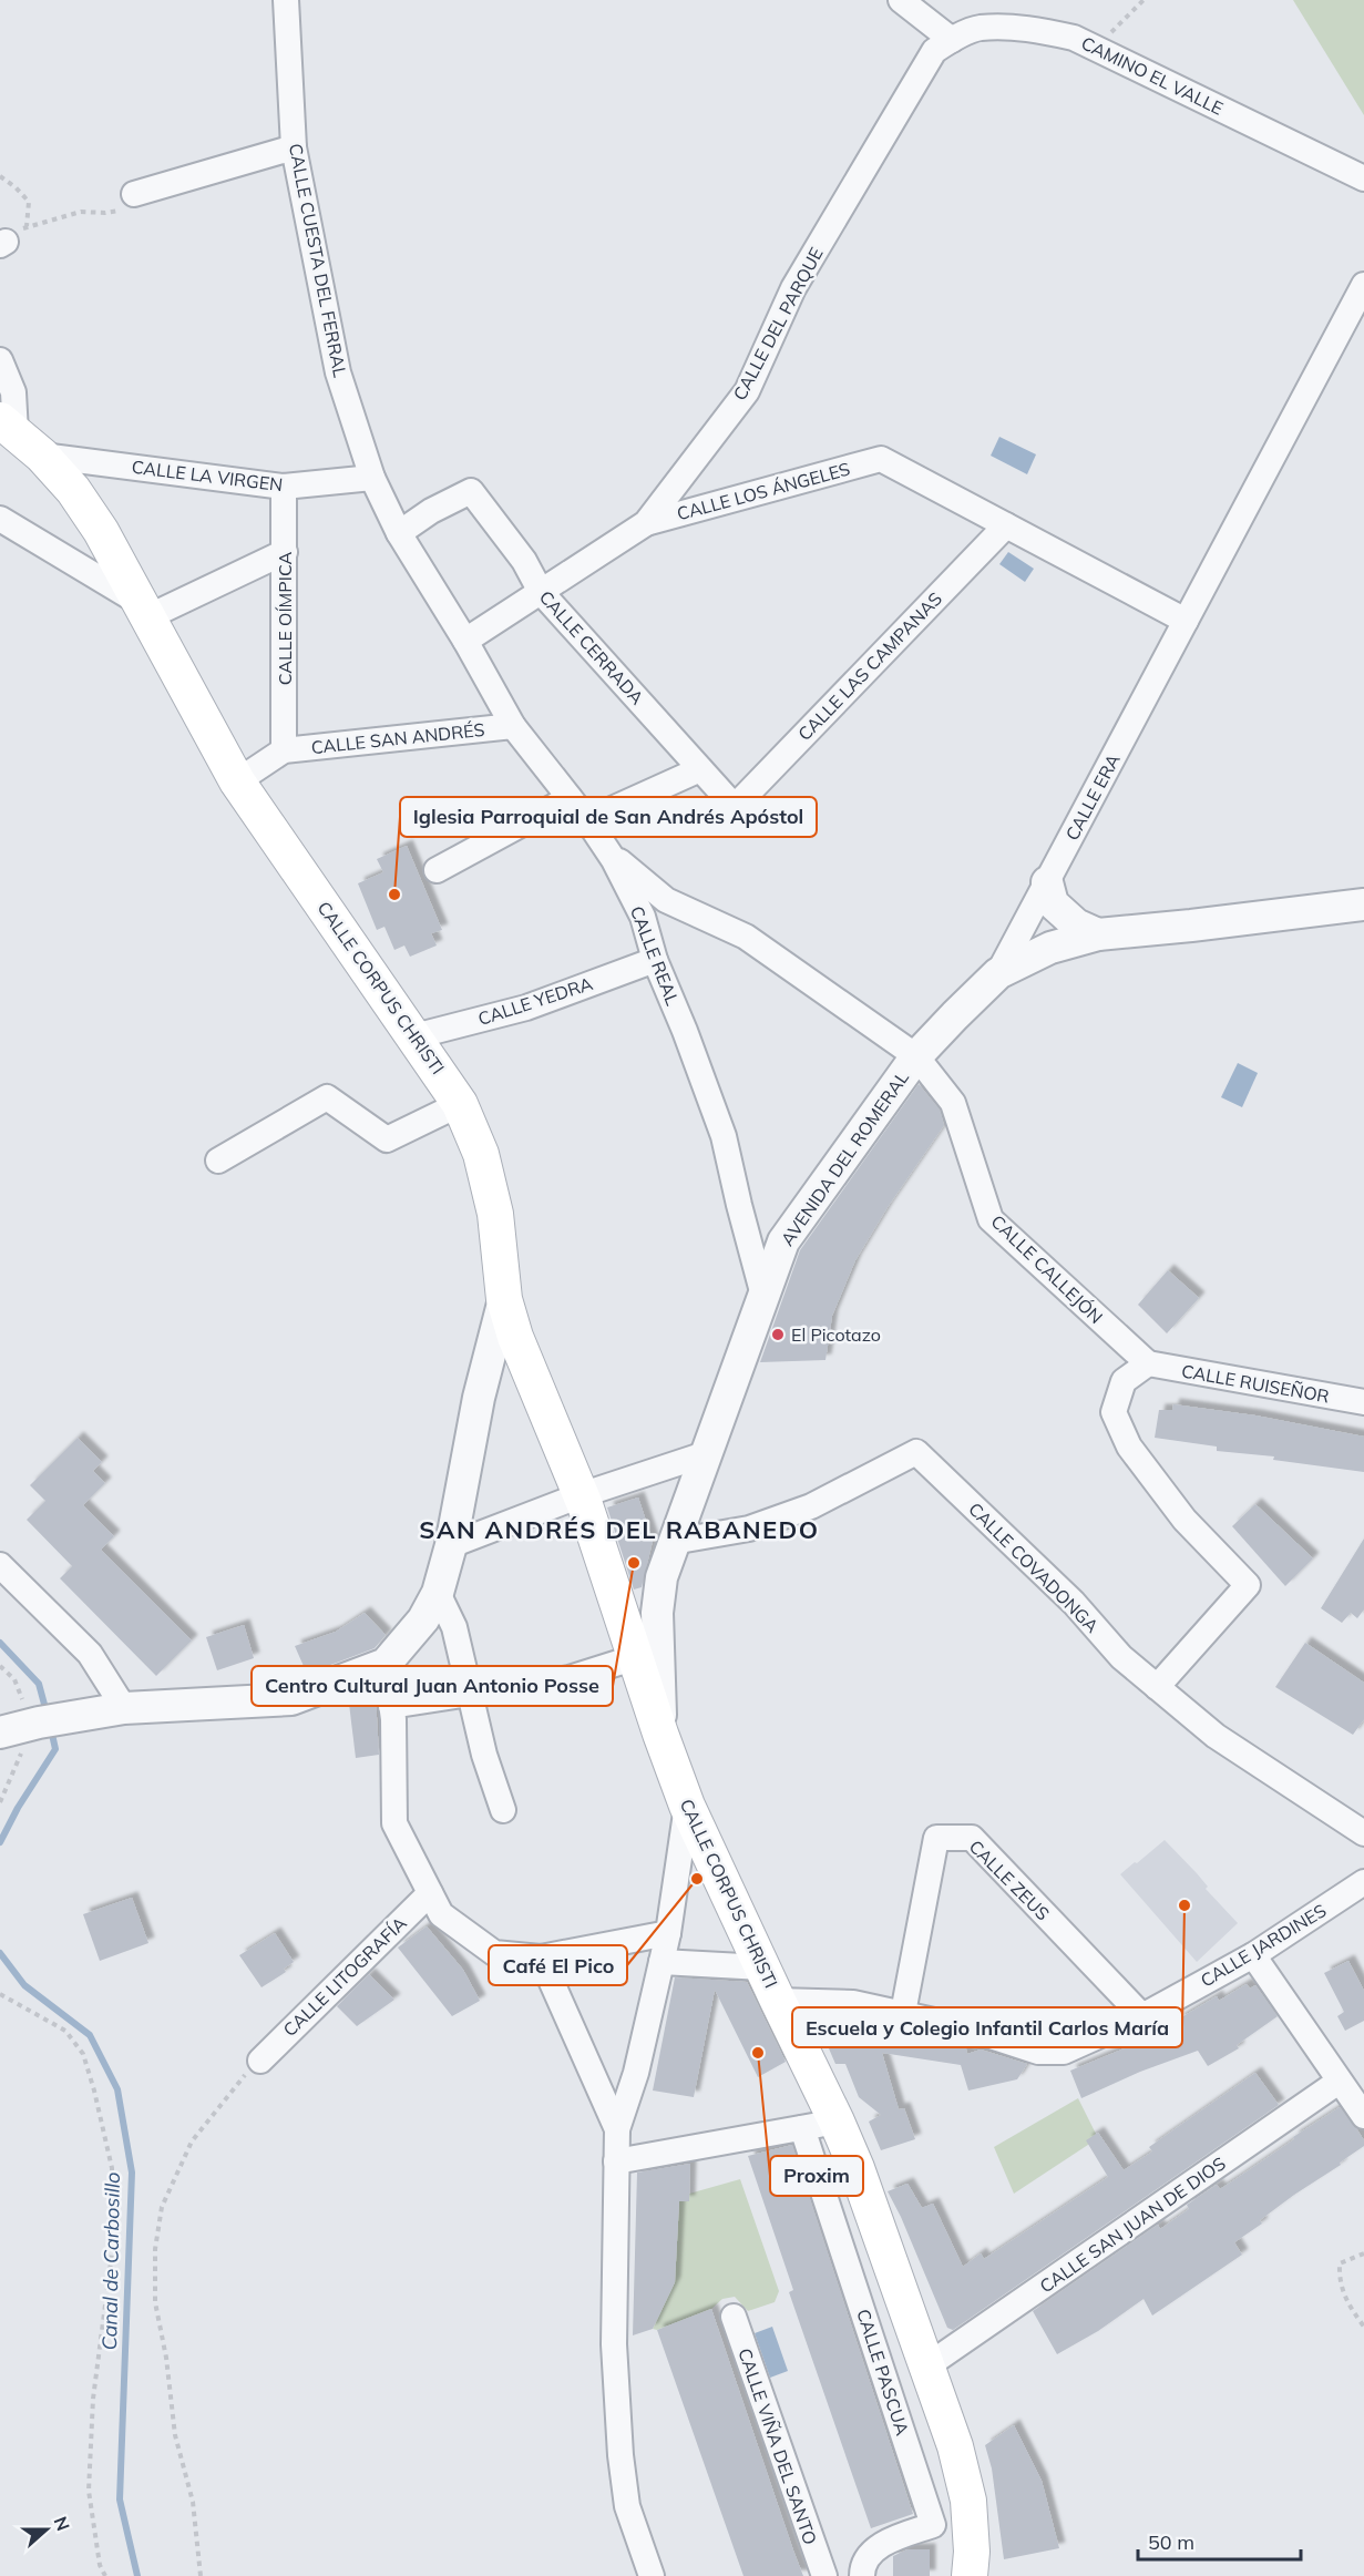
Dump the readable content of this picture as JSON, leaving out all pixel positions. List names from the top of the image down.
{
  "streets": {
    "main road": ["CALLE CORPUS CHRISTI"],
    "street": [
      "CAMINO EL VALLE",
      "CALLE CUESTA DEL FERRAL",
      "CALLE DEL PARQUE",
      "CALLE LA VIRGEN",
      "CALLE LOS ÁNGELES",
      "CALLE OÍMPICA",
      "CALLE CERRADA",
      "CALLE LAS CAMPANAS",
      "CALLE SAN ANDRÉS",
      "CALLE ERA",
      "CALLE REAL",
      "CALLE YEDRA",
      "AVENIDA DEL ROMERAL",
      "CALLE CALLEJÓN",
      "CALLE RUISEÑOR",
      "CALLE COVADONGA",
      "CALLE ZEUS",
      "CALLE JARDINES",
      "CALLE LITOGRAFÍA",
      "CALLE SAN JUAN DE DIOS",
      "CALLE PASCUA",
      "CALLE VIÑA DEL SANTO"
    ]
  },
  "crossings": [
    ["CAMINO EL VALLE", "CALLE DEL PARQUE"],
    ["CALLE CUESTA DEL FERRAL", "CALLE LA VIRGEN"],
    ["CALLE CUESTA DEL FERRAL", "CALLE REAL"],
    ["CALLE DEL PARQUE", "CALLE LOS ÁNGELES"],
    ["CALLE DEL PARQUE", "CALLE CERRADA"],
    ["CALLE DEL PARQUE", "CALLE REAL"],
    ["CALLE LA VIRGEN", "CALLE OÍMPICA"],
    ["CALLE LA VIRGEN", "CALLE REAL"],
    ["CALLE LA VIRGEN", "CALLE CORPUS CHRISTI"],
    ["CALLE LOS ÁNGELES", "CALLE LAS CAMPANAS"],
    ["CALLE OÍMPICA", "CALLE SAN ANDRÉS"],
    ["CALLE CERRADA", "CALLE LAS CAMPANAS"],
    ["CALLE CERRADA", "CALLE REAL"],
    ["CALLE SAN ANDRÉS", "CALLE REAL"],
    ["CALLE ERA", "AVENIDA DEL ROMERAL"],
    ["CALLE REAL", "CALLE YEDRA"],
    ["CALLE REAL", "AVENIDA DEL ROMERAL"],
    ["CALLE REAL", "CALLE CALLEJÓN"],
    ["CALLE CORPUS CHRISTI", "CALLE YEDRA"],
    ["CALLE CORPUS CHRISTI", "AVENIDA DEL ROMERAL"],
    ["CALLE CORPUS CHRISTI", "CALLE JARDINES"],
    ["CALLE CORPUS CHRISTI", "CALLE SAN JUAN DE DIOS"],
    ["AVENIDA DEL ROMERAL", "CALLE CALLEJÓN"],
    ["AVENIDA DEL ROMERAL", "CALLE COVADONGA"],
    ["CALLE CALLEJÓN", "CALLE RUISEÑOR"],
    ["CALLE ZEUS", "CALLE JARDINES"]
  ],
  "districts": ["SAN ANDRÉS DEL RABANEDO"],
  "water": ["Canal de Carbosillo"],
  "places": [
    "Iglesia Parroquial de San Andrés Apóstol",
    "El Picotazo",
    "Centro Cultural Juan Antonio Posse",
    "Café El Pico",
    "Escuela y Colegio Infantil Carlos María",
    "Proxim"
  ],
  "scale_bar": "50 m",
  "north": "right"
}
